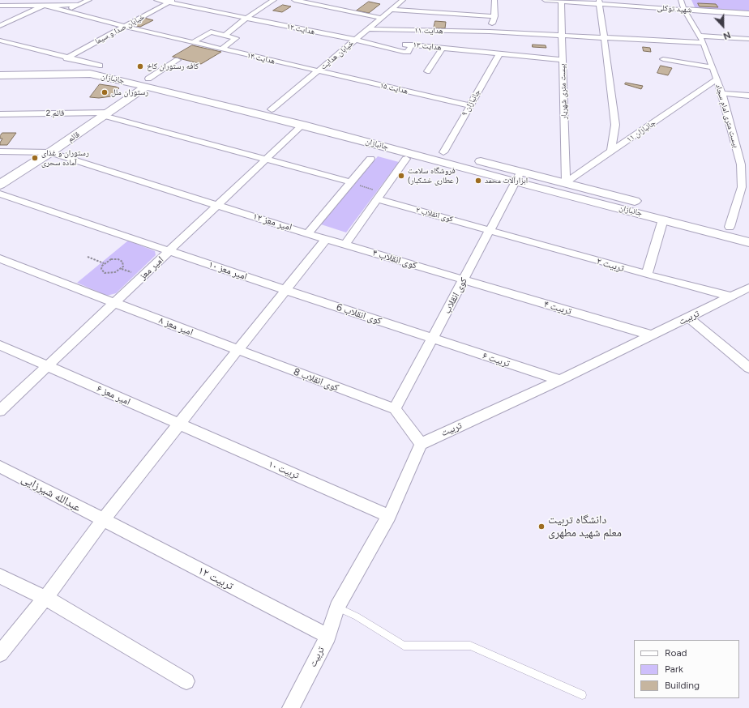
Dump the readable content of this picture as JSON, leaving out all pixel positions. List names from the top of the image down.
{
  "streets": {
    "main road": ["شهید توکلی", "جانبازان", "قائم"],
    "street": [
      "خیابان صدا و سیما",
      "هدایت ۱۲",
      "هدایت ۱۱",
      "هدایت ۱۳",
      "خیابان هدایت",
      "هدایت ۱۴",
      "هدایت ۱۵",
      "بیست متری شهریار",
      "جانبازان ۹",
      "قائم 2",
      "بیست متری امام سجاد",
      "جانبازان ۱۱",
      "کوی انقلاب ۲",
      "امیر معز ۱۲",
      "کوی انقلاب ۴",
      "تربیت ۲",
      "امیر معز",
      "امیر معز ۱۰",
      "کوی انقلاب",
      "تربیت ۴",
      "کوی انقلاب 6",
      "تربیت",
      "امیر معز ۸",
      "تربیت ۶",
      "کوی انقلاب 8",
      "امیر معز ۶",
      "تربیت ۱۰",
      "عبدالله شیرزایی",
      "تربیت ۱۲"
    ]
  },
  "crossings": [
    ["شهید توکلی", "بیست متری شهریار"],
    ["شهید توکلی", "بیست متری امام سجاد"],
    ["خیابان صدا و سیما", "هدایت ۱۲"],
    ["خیابان صدا و سیما", "هدایت ۱۴"],
    ["هدایت ۱۲", "هدایت ۱۳"],
    ["هدایت ۱۲", "خیابان هدایت"],
    ["هدایت ۱۱", "خیابان هدایت"],
    ["هدایت ۱۱", "بیست متری شهریار"],
    ["هدایت ۱۱", "بیست متری امام سجاد"],
    ["هدایت ۱۳", "بیست متری شهریار"],
    ["هدایت ۱۳", "جانبازان ۹"],
    ["خیابان هدایت", "هدایت ۱۴"],
    ["خیابان هدایت", "جانبازان"],
    ["خیابان هدایت", "هدایت ۱۵"],
    ["هدایت ۱۴", "هدایت ۱۵"],
    ["جانبازان", "بیست متری شهریار"],
    ["جانبازان", "جانبازان ۹"],
    ["جانبازان", "جانبازان ۱۱"],
    ["جانبازان", "قائم"],
    ["جانبازان", "امیر معز"],
    ["جانبازان", "کوی انقلاب"],
    ["هدایت ۱۵", "جانبازان ۹"],
    ["بیست متری شهریار", "جانبازان ۱۱"],
    ["قائم 2", "قائم"],
    ["قائم 2", "امیر معز"],
    ["بیست متری امام سجاد", "جانبازان ۱۱"],
    ["قائم", "امیر معز ۱۲"],
    ["کوی انقلاب ۲", "تربیت ۲"],
    ["کوی انقلاب ۲", "کوی انقلاب"],
    ["امیر معز ۱۲", "کوی انقلاب ۴"],
    ["امیر معز ۱۲", "امیر معز"],
    ["کوی انقلاب ۴", "کوی انقلاب"],
    ["کوی انقلاب ۴", "تربیت ۴"],
    ["تربیت ۲", "کوی انقلاب"],
    ["تربیت ۲", "تربیت"],
    ["امیر معز", "امیر معز ۱۰"],
    ["امیر معز", "امیر معز ۸"],
    ["امیر معز", "امیر معز ۶"],
    ["امیر معز ۱۰", "کوی انقلاب 6"],
    ["کوی انقلاب", "تربیت ۴"],
    ["کوی انقلاب", "کوی انقلاب 6"],
    ["کوی انقلاب", "تربیت ۶"],
    ["کوی انقلاب", "کوی انقلاب 8"],
    ["تربیت ۴", "تربیت"],
    ["کوی انقلاب 6", "تربیت ۶"],
    ["تربیت", "تربیت ۶"],
    ["تربیت", "تربیت ۱۰"],
    ["تربیت", "تربیت ۱۲"],
    ["امیر معز ۸", "کوی انقلاب 8"],
    ["امیر معز ۶", "تربیت ۱۰"],
    ["عبدالله شیرزایی", "تربیت ۱۲"]
  ],
  "places": [
    "کافه رستوران کاخ",
    "رستوران ملل",
    "رستوران و غذای آماده سحری",
    "فروشگاه سلامت (عطاری خشکبار )",
    "ابزارآلات محمد",
    "دانشگاه تربیت معلم شهید مطهری"
  ],
  "legend": ["Road", "Park", "Building"],
  "north": "bottom"
}
